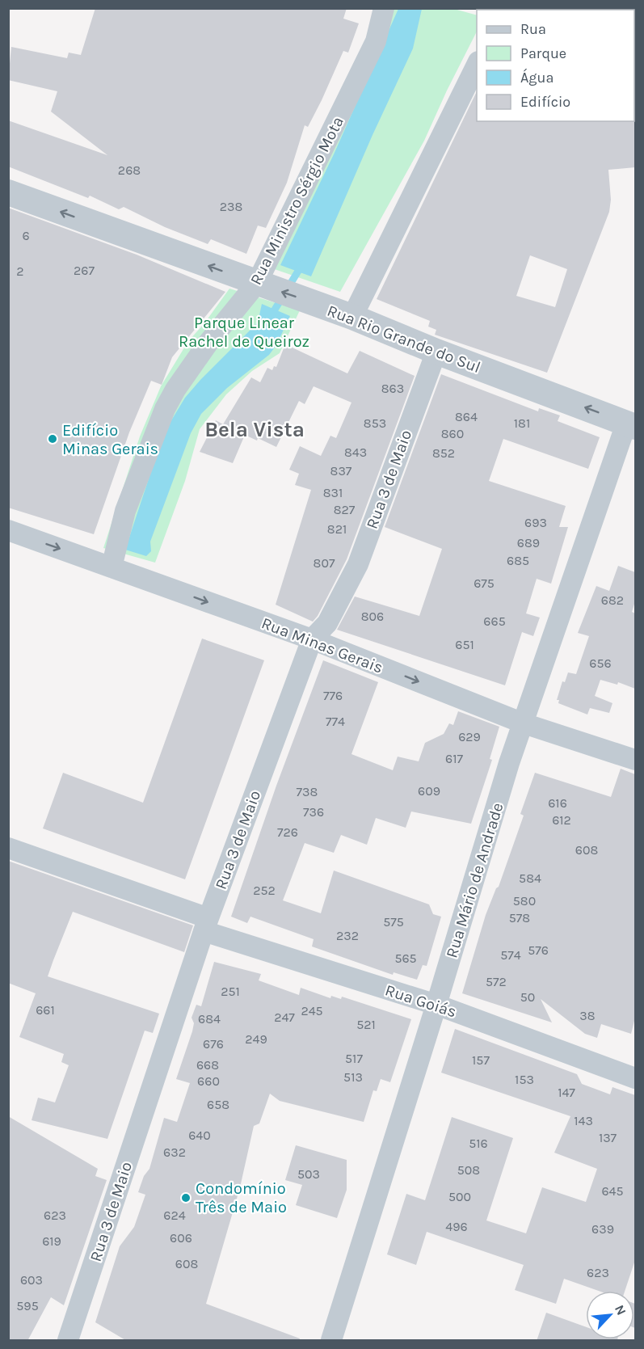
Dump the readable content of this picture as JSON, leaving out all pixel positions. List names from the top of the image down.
{
  "streets": {
    "street": [
      "Rua Ministro Sérgio Mota",
      "Rua Rio Grande do Sul",
      "Rua 3 de Maio",
      "Rua Minas Gerais",
      "Rua Mário de Andrade",
      "Rua Goiás"
    ]
  },
  "crossings": [
    ["Rua Ministro Sérgio Mota", "Rua Rio Grande do Sul"],
    ["Rua Ministro Sérgio Mota", "Rua Minas Gerais"],
    ["Rua Rio Grande do Sul", "Rua 3 de Maio"],
    ["Rua Rio Grande do Sul", "Rua Mário de Andrade"],
    ["Rua 3 de Maio", "Rua Minas Gerais"],
    ["Rua 3 de Maio", "Rua Goiás"],
    ["Rua Minas Gerais", "Rua Mário de Andrade"],
    ["Rua Mário de Andrade", "Rua Goiás"]
  ],
  "one_way": ["Rua Rio Grande do Sul", "Rua Minas Gerais"],
  "districts": ["Bela Vista"],
  "parks": ["Parque Linear Rachel de Queiroz"],
  "places": ["Edifício Minas Gerais", "Condomínio Três de Maio"],
  "house_numbers": [
    "268",
    "238",
    "6",
    "267",
    "2",
    "863",
    "864",
    "853",
    "181",
    "860",
    "843",
    "852",
    "837",
    "831",
    "827",
    "693",
    "821",
    "689",
    "685",
    "807",
    "675",
    "682",
    "806",
    "665",
    "651",
    "656",
    "776",
    "774",
    "629",
    "617",
    "609",
    "738",
    "616",
    "736",
    "612",
    "726",
    "608",
    "584",
    "252",
    "580",
    "578",
    "575",
    "232",
    "576",
    "574",
    "565",
    "572",
    "251",
    "50",
    "661",
    "245",
    "38",
    "247",
    "684",
    "521",
    "249",
    "676",
    "517",
    "157",
    "668",
    "513",
    "153",
    "660",
    "147",
    "658",
    "143",
    "640",
    "137",
    "516",
    "632",
    "508",
    "503",
    "645",
    "500",
    "623",
    "624",
    "496",
    "639",
    "606",
    "619",
    "608",
    "623",
    "603",
    "595"
  ],
  "legend": [
    "Rua",
    "Parque",
    "Água",
    "Edifício"
  ],
  "north": "top right"
}
